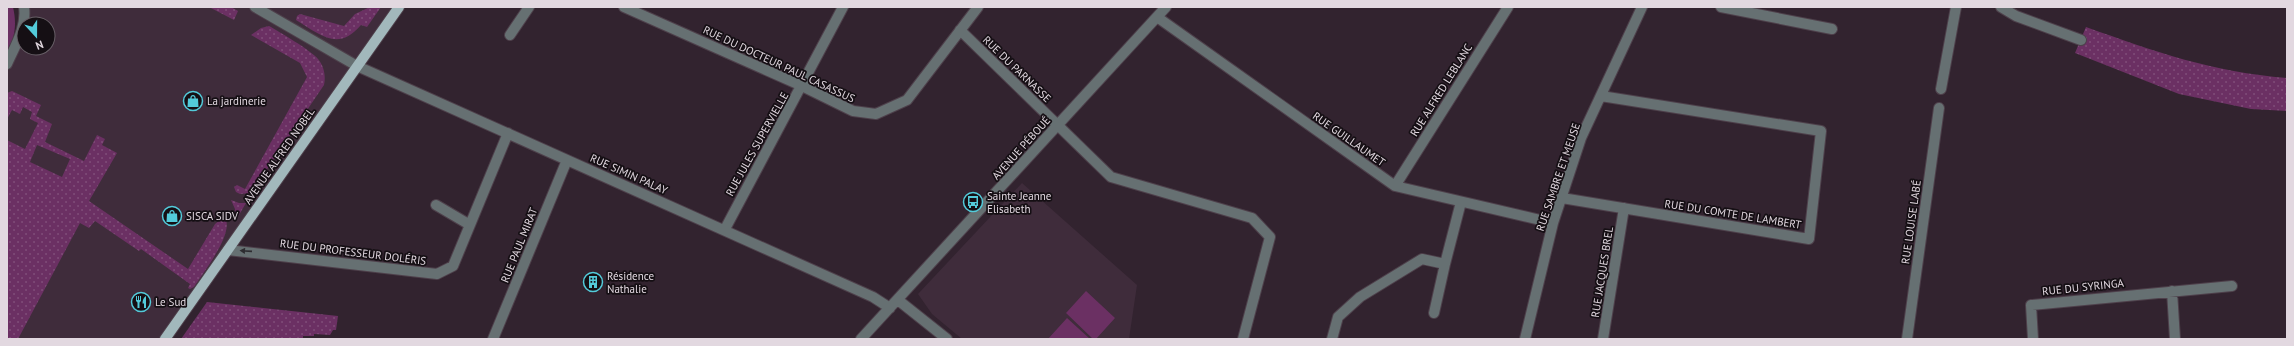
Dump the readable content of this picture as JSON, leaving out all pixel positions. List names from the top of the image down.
{
  "streets": {
    "main road": ["AVENUE ALFRED NOBEL"],
    "street": [
      "RUE DU DOCTEUR PAUL CASASSUS",
      "RUE DU PARNASSE",
      "RUE ALFRED LEBLANC",
      "RUE GUILLAUMET",
      "RUE JULES SUPERVIELLE",
      "AVENUE PÉBOUÉ",
      "RUE SIMIN PALAY",
      "RUE SAMBRE ET MEUSE",
      "RUE DU COMTE DE LAMBERT",
      "RUE LOUISE LABÉ",
      "RUE PAUL MIRAT",
      "RUE DU PROFESSEUR DOLÉRIS",
      "RUE JACQUES BREL",
      "RUE DU SYRINGA"
    ]
  },
  "crossings": [
    ["RUE DU DOCTEUR PAUL CASASSUS", "RUE DU PARNASSE"],
    ["RUE DU DOCTEUR PAUL CASASSUS", "RUE JULES SUPERVIELLE"],
    ["RUE DU PARNASSE", "AVENUE PÉBOUÉ"],
    ["RUE ALFRED LEBLANC", "RUE GUILLAUMET"],
    ["RUE GUILLAUMET", "AVENUE PÉBOUÉ"],
    ["RUE GUILLAUMET", "RUE SAMBRE ET MEUSE"],
    ["RUE JULES SUPERVIELLE", "RUE SIMIN PALAY"],
    ["AVENUE PÉBOUÉ", "RUE SIMIN PALAY"],
    ["AVENUE ALFRED NOBEL", "RUE SIMIN PALAY"],
    ["AVENUE ALFRED NOBEL", "RUE DU PROFESSEUR DOLÉRIS"],
    ["RUE SIMIN PALAY", "RUE PAUL MIRAT"],
    ["RUE SIMIN PALAY", "RUE DU PROFESSEUR DOLÉRIS"],
    ["RUE SAMBRE ET MEUSE", "RUE DU COMTE DE LAMBERT"],
    ["RUE DU COMTE DE LAMBERT", "RUE JACQUES BREL"]
  ],
  "one_way": ["RUE DU PROFESSEUR DOLÉRIS"],
  "places": {
    "shop": ["La jardinerie", "SISCA SIDV"],
    "bus stop": ["Sainte Jeanne Elisabeth"],
    "building": ["Résidence Nathalie"],
    "restaurant": ["Le Sud"]
  },
  "north": "bottom"
}
